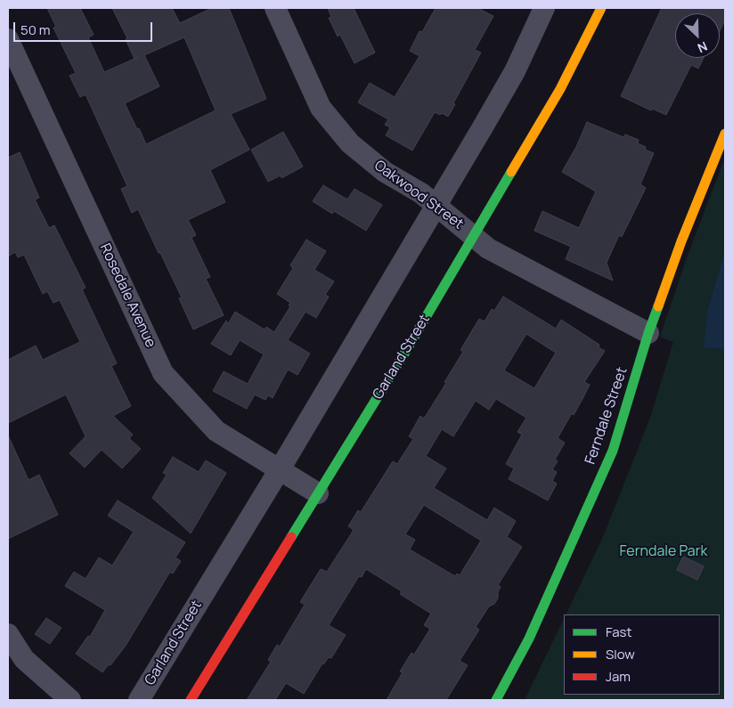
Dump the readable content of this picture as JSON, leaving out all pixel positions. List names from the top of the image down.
{
  "streets": {
    "street": [
      "Oakwood Street",
      "Rosedale Avenue",
      "Garland Street",
      "Ferndale Street"
    ]
  },
  "crossings": [
    ["Oakwood Street", "Garland Street"],
    ["Oakwood Street", "Ferndale Street"],
    ["Rosedale Avenue", "Garland Street"]
  ],
  "parks": ["Ferndale Park"],
  "legend": ["Fast", "Slow", "Jam"],
  "scale_bar": "50 m",
  "north": "bottom right"
}
